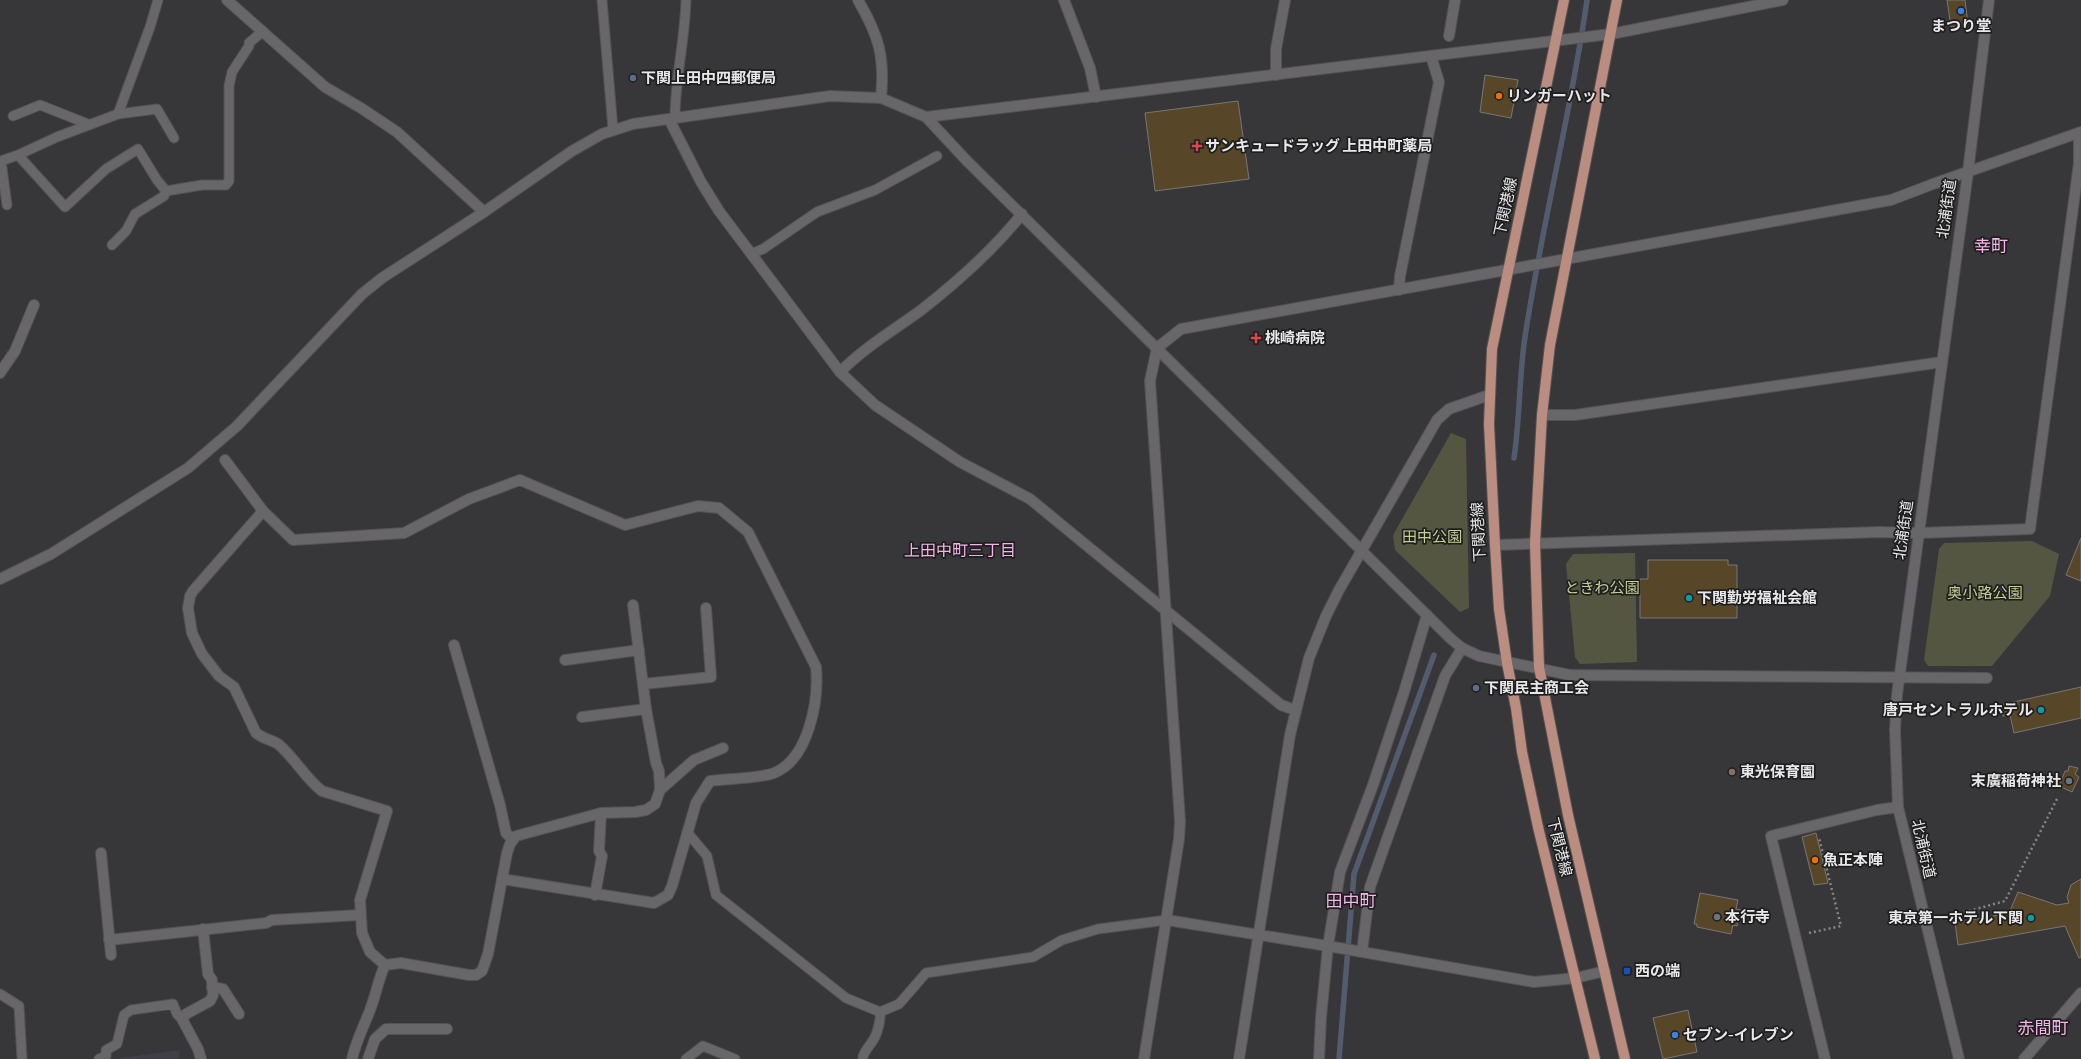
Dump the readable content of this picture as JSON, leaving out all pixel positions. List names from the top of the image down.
{
  "streets": {
    "main road": ["下関港線"],
    "street": ["北浦街道"]
  },
  "districts": [
    "幸町",
    "上田中町三丁目",
    "田中町",
    "赤間町"
  ],
  "parks": ["田中公園", "ときわ公園", "奥小路公園"],
  "places": {
    "other": [
      "まつり堂",
      "下関上田中四郵便局",
      "リンガーハット",
      "下関勤労福祉会館",
      "下関民主商工会",
      "唐戸セントラルホテル",
      "東光保育園",
      "末廣稲荷神社",
      "魚正本陣",
      "本行寺",
      "東京第一ホテル下関",
      "セブン-イレブン"
    ],
    "health": ["サンキュードラッグ 上田中町薬局", "桃崎病院"],
    "transit": ["西の端"]
  }
}
